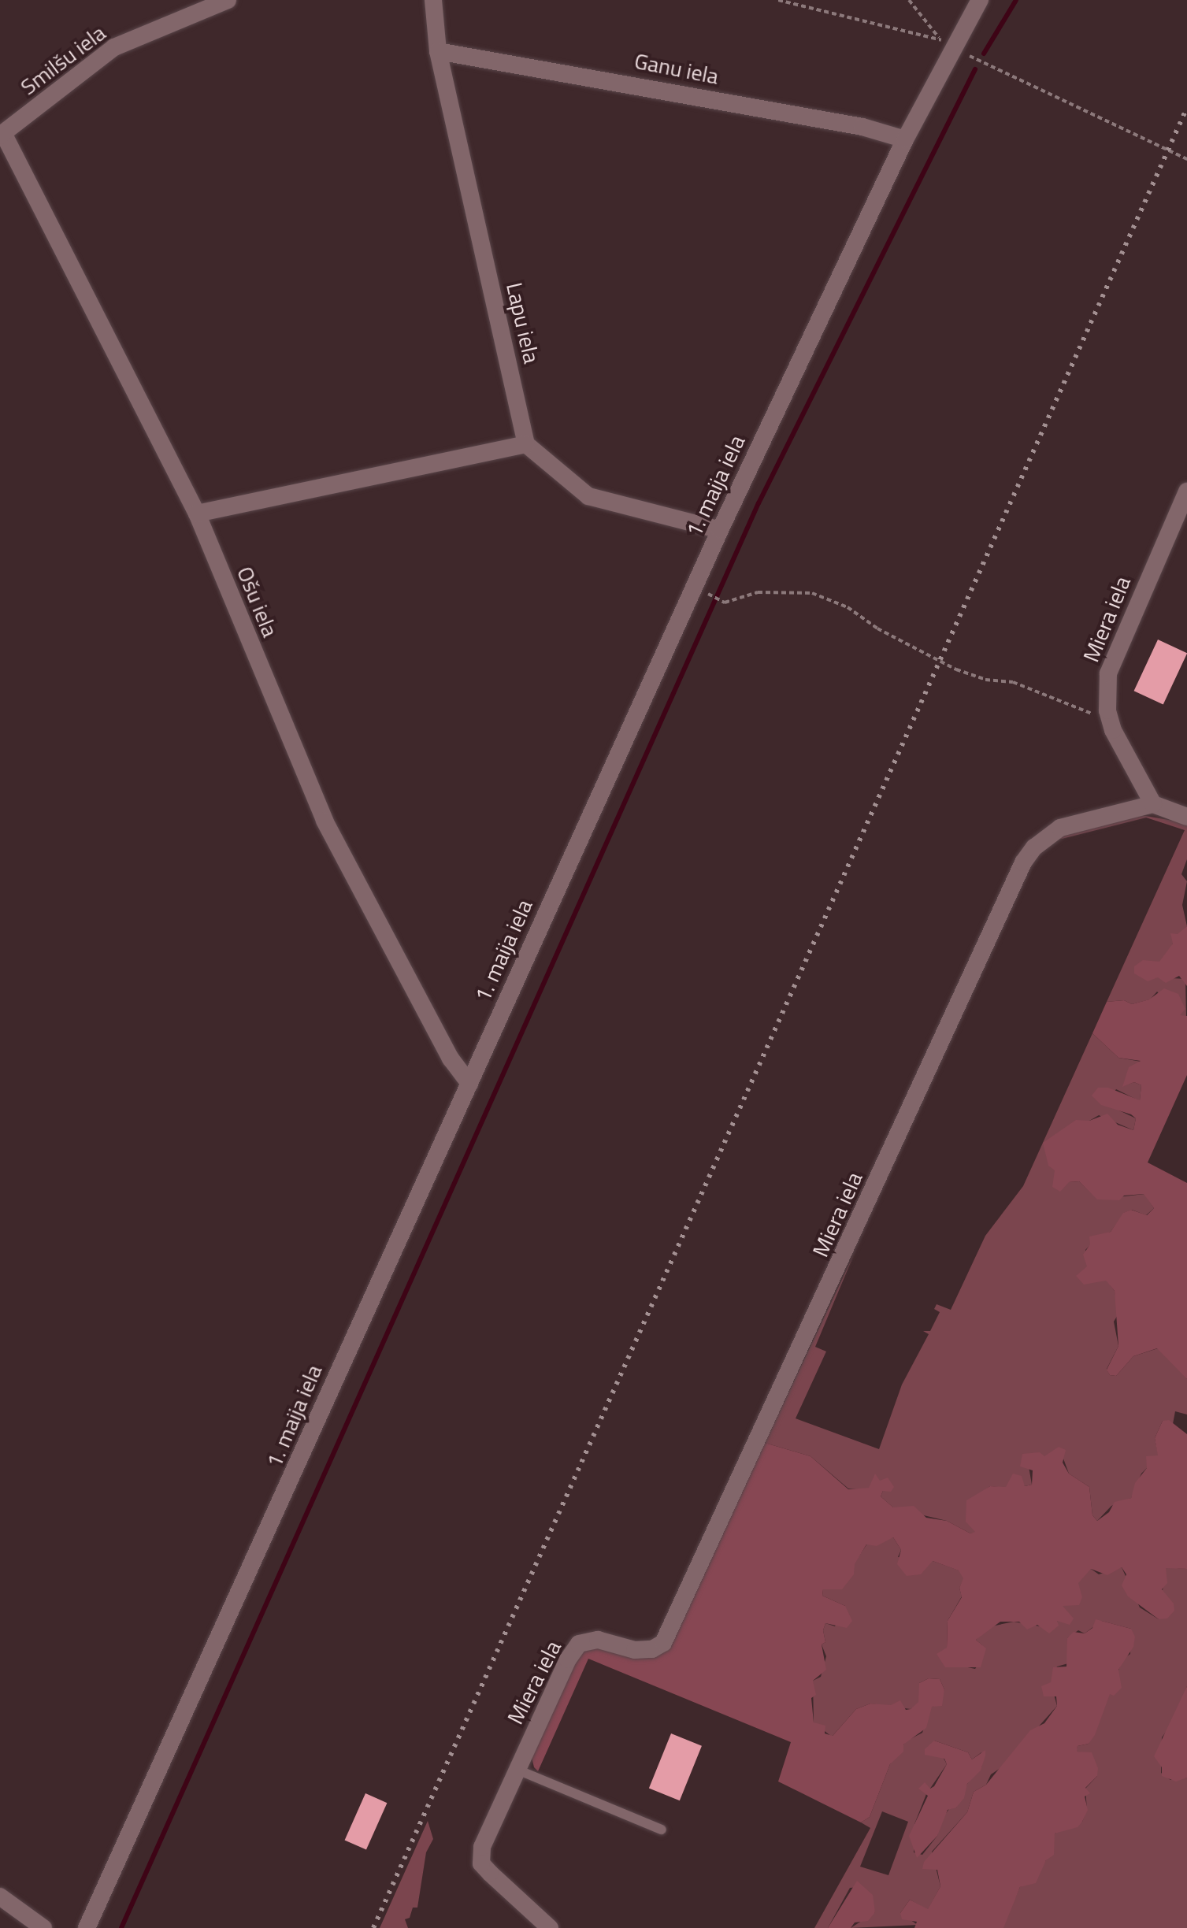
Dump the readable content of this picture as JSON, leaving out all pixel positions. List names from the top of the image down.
{
  "streets": {
    "street": [
      "Smilšu iela",
      "Ganu iela",
      "Lapu iela",
      "1. maija iela",
      "Ošu iela",
      "Miera iela"
    ]
  },
  "crossings": [
    ["Smilšu iela", "Ošu iela"],
    ["Ganu iela", "Lapu iela"],
    ["Ganu iela", "1. maija iela"],
    ["1. maija iela", "Ošu iela"]
  ]
}
